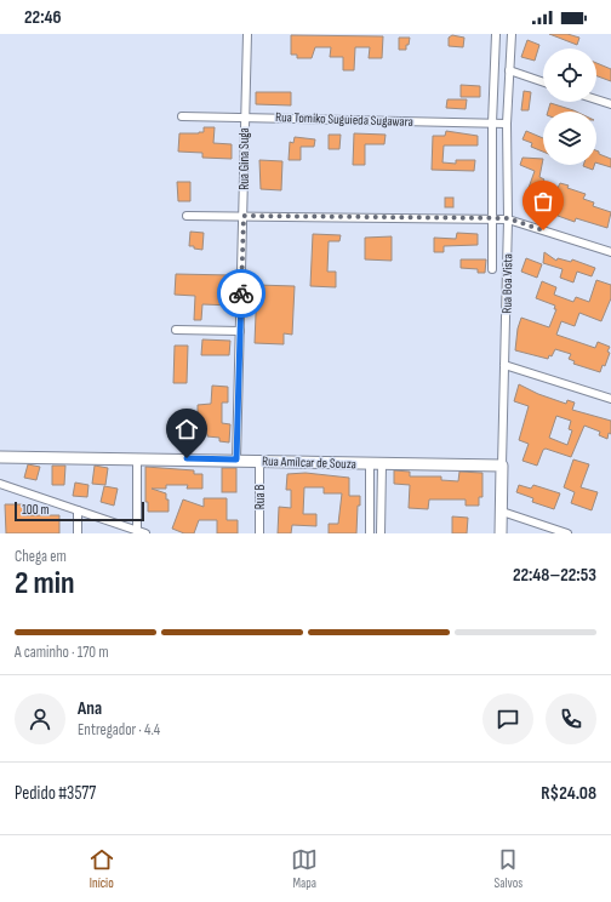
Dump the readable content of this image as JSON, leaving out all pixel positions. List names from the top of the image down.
{
  "streets": {
    "street": [
      "Rua Tomiko Suguieda Sugawara",
      "Rua Gina Suga",
      "Rua Boa Vista",
      "Rua Amílcar de Souza",
      "Rua B"
    ]
  },
  "crossings": [
    ["Rua Tomiko Suguieda Sugawara", "Rua Gina Suga"],
    ["Rua Tomiko Suguieda Sugawara", "Rua Boa Vista"],
    ["Rua Gina Suga", "Rua Amílcar de Souza"],
    ["Rua Boa Vista", "Rua Amílcar de Souza"],
    ["Rua Amílcar de Souza", "Rua B"]
  ],
  "scale_bar": "100 m",
  "page": {
    "status": "22:46",
    "scale": "100 m",
    "heading": ["2 min", "Chega em", "22:48–22:53"],
    "panel": [
      "Ana",
      "Entregador · 4.4",
      "Pedido #3577",
      "R$24.08"
    ],
    "bar": "A caminho · 170 m",
    "tabs": ["Início", "Mapa", "Salvos"]
  }
}
